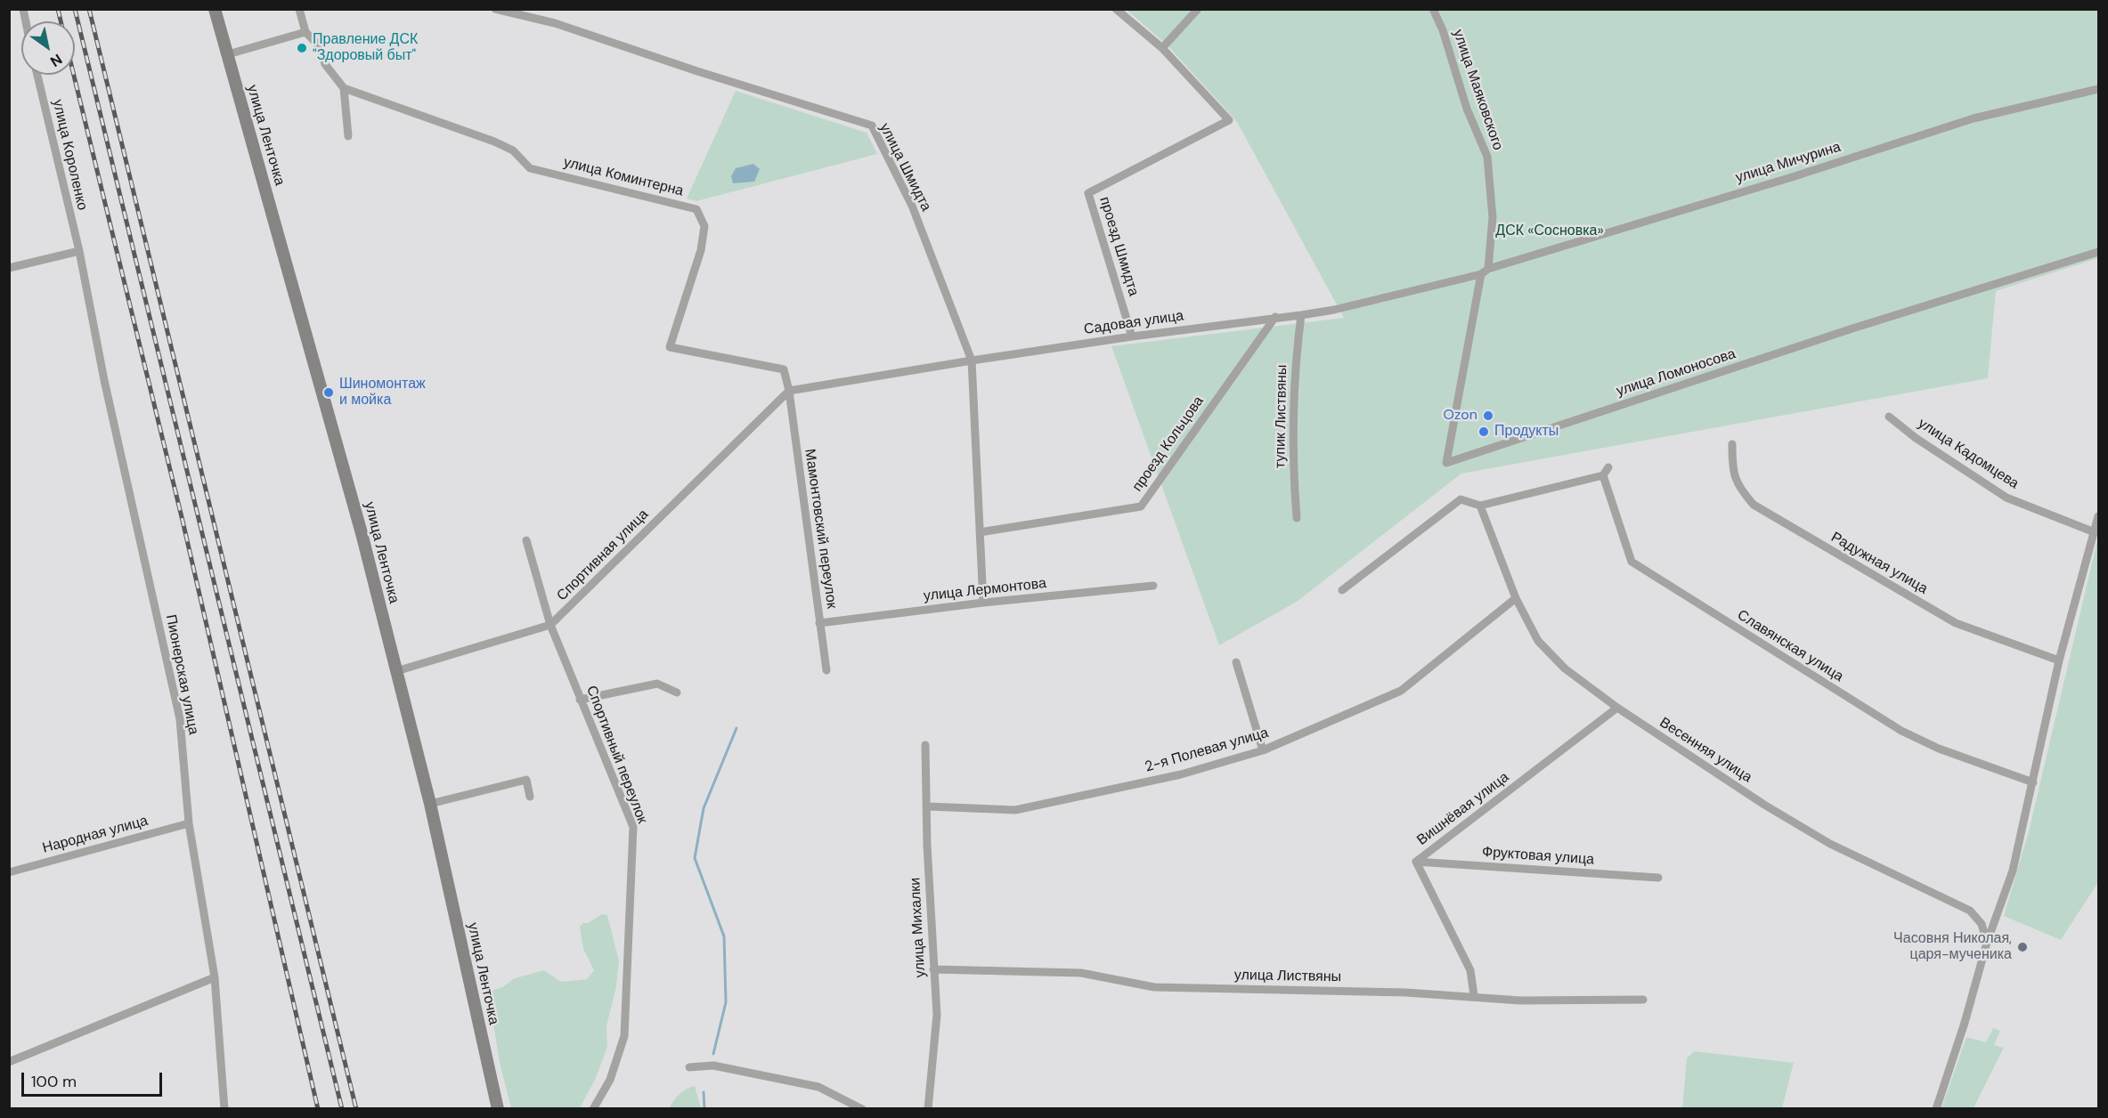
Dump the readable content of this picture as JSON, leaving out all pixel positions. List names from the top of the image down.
{
  "streets": {
    "main road": ["улица Ленточка"],
    "street": [
      "улица Маяковского",
      "улица Короленко",
      "улица Мичурина",
      "улица Шмидта",
      "улица Коминтерна",
      "проезд Шмидта",
      "Садовая улица",
      "улица Ломоносова",
      "тупик Листвяны",
      "проезд Кольцова",
      "улица Кадомцева",
      "Мамонтовский переулок",
      "Спортивная улица",
      "Радужная улица",
      "улица Лермонтова",
      "Славянская улица",
      "Пионерская улица",
      "2-я Полевая улица",
      "Весенняя улица",
      "Спортивный переулок",
      "Вишнёвая улица",
      "Народная улица",
      "Фруктовая улица",
      "улица Михалки",
      "улица Листвяны"
    ]
  },
  "crossings": [
    ["улица Маяковского", "улица Мичурина"],
    ["улица Маяковского", "Садовая улица"],
    ["улица Маяковского", "улица Ломоносова"],
    ["улица Ленточка", "Спортивная улица"],
    ["улица Короленко", "Пионерская улица"],
    ["улица Мичурина", "Садовая улица"],
    ["улица Мичурина", "улица Ломоносова"],
    ["улица Шмидта", "Садовая улица"],
    ["улица Шмидта", "проезд Кольцова"],
    ["улица Шмидта", "улица Лермонтова"],
    ["улица Коминтерна", "Садовая улица"],
    ["улица Коминтерна", "Мамонтовский переулок"],
    ["улица Коминтерна", "Спортивная улица"],
    ["проезд Шмидта", "Садовая улица"],
    ["Садовая улица", "улица Ломоносова"],
    ["Садовая улица", "тупик Листвяны"],
    ["Садовая улица", "проезд Кольцова"],
    ["Садовая улица", "Мамонтовский переулок"],
    ["Садовая улица", "Спортивная улица"],
    ["Мамонтовский переулок", "Спортивная улица"],
    ["Мамонтовский переулок", "улица Лермонтова"],
    ["Спортивная улица", "Спортивный переулок"],
    ["Пионерская улица", "Народная улица"],
    ["2-я Полевая улица", "Весенняя улица"],
    ["2-я Полевая улица", "улица Михалки"],
    ["Весенняя улица", "Вишнёвая улица"],
    ["Вишнёвая улица", "Фруктовая улица"],
    ["Вишнёвая улица", "улица Листвяны"],
    ["улица Михалки", "улица Листвяны"]
  ],
  "parks": ["ДСК «Сосновка»"],
  "places": [
    "Правление ДСК \"Здоровый быт\"",
    "Шиномонтаж и мойка",
    "Ozon",
    "Продукты",
    "Часовня Николая, царя-мученика"
  ],
  "scale_bar": "100 m",
  "north": "bottom right"
}
